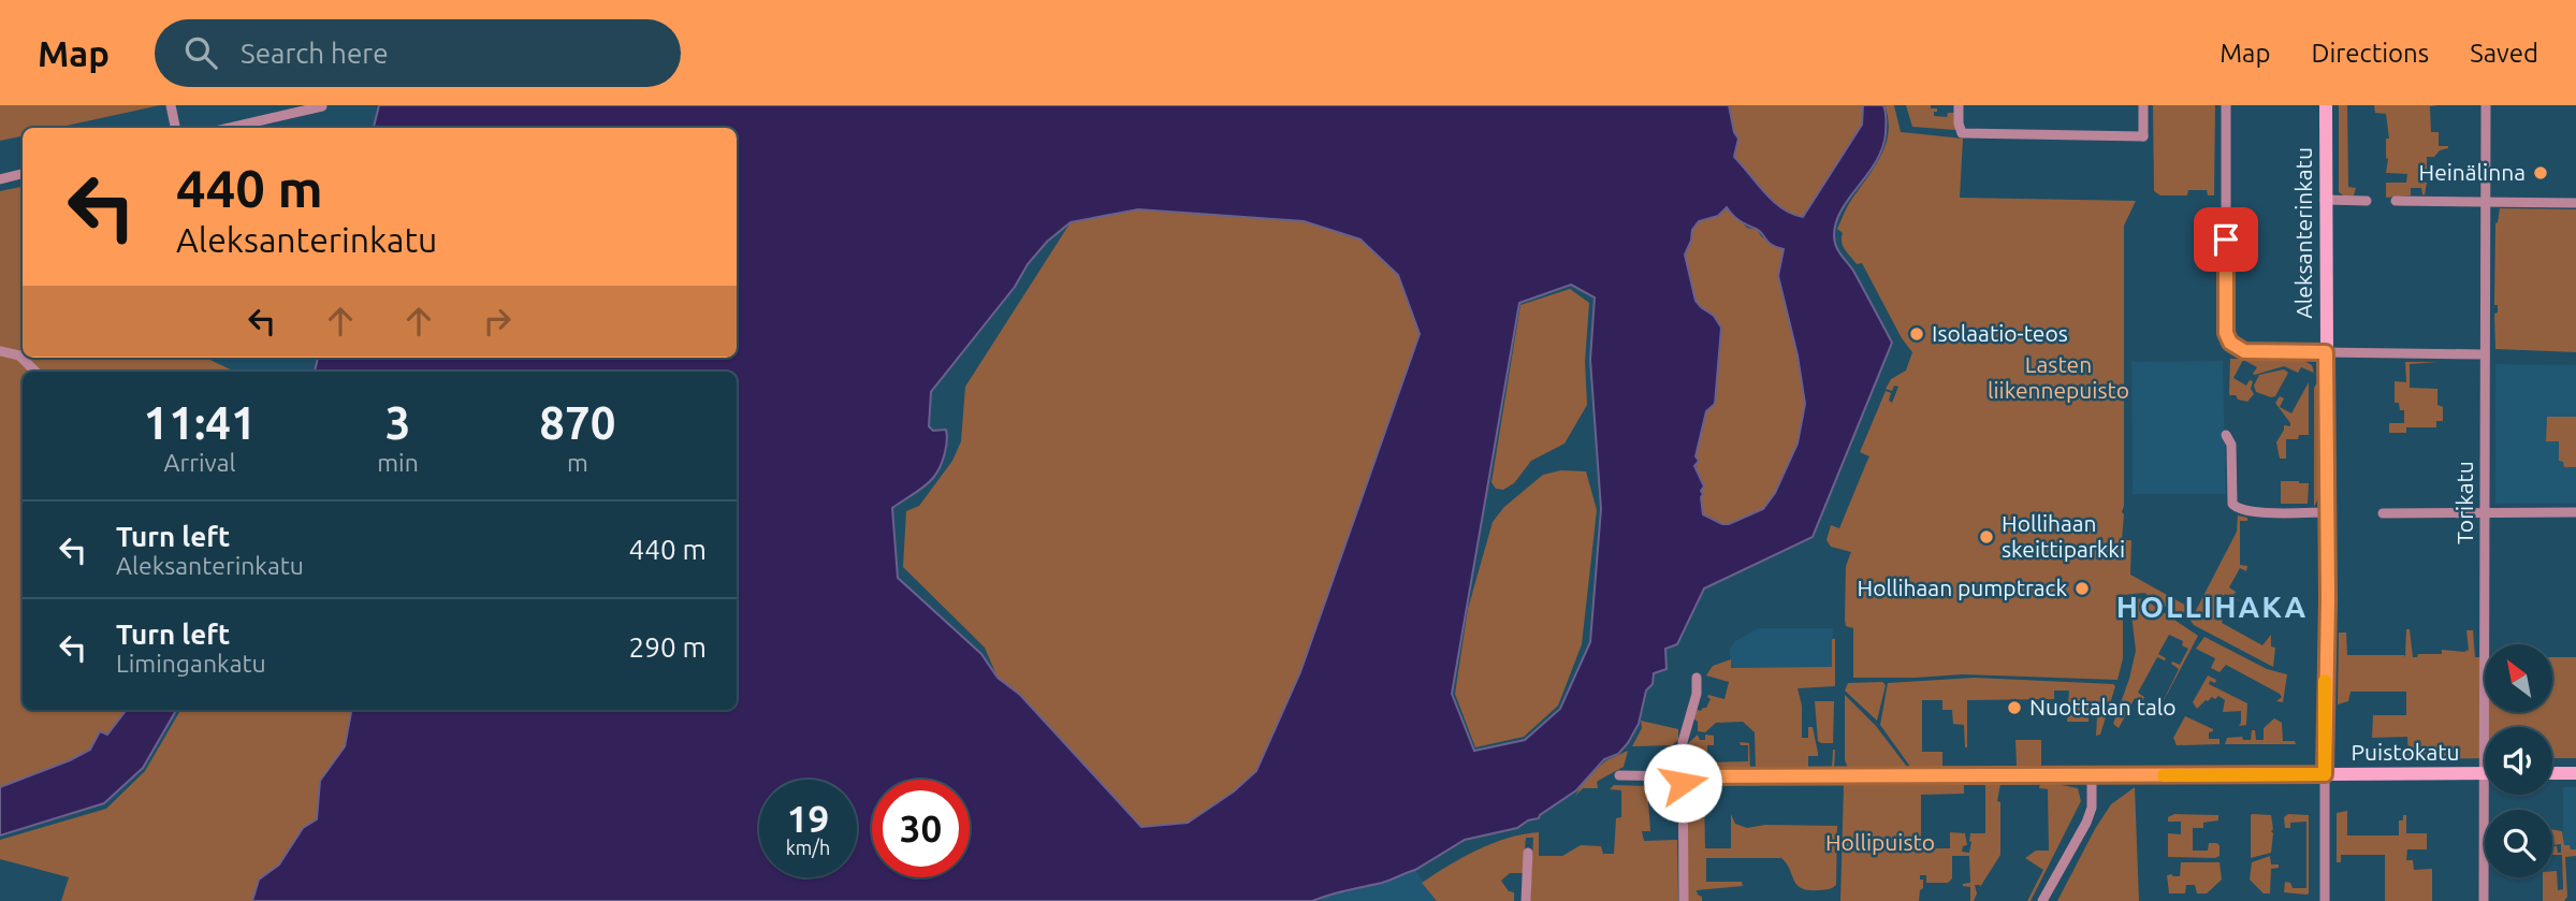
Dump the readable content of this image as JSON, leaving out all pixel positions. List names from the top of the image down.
{
  "streets": {
    "main road": ["Aleksanterinkatu", "Puistokatu"],
    "street": ["Torikatu"]
  },
  "crossings": [
    ["Aleksanterinkatu", "Puistokatu"]
  ],
  "districts": ["HOLLIHAKA"],
  "parks": ["Lasten liikennepuisto", "Hollipuisto"],
  "places": [
    "Heinälinna",
    "Isolaatio-teos",
    "Hollihaan skeittiparkki",
    "Hollihaan pumptrack",
    "Nuottalan talo"
  ],
  "north": "top left",
  "page": {
    "header": "Map",
    "search": "Search here",
    "nav": ["Map", "Directions", "Saved"],
    "turn": ["440 m", "Aleksanterinkatu"],
    "eta": [
      "11:41",
      "Arrival",
      "3",
      "min",
      "870",
      "m"
    ],
    "list": [
      {
        "name": "Turn left",
        "note": "Aleksanterinkatu",
        "value": "440 m"
      },
      {
        "name": "Turn left",
        "note": "Limingankatu",
        "value": "290 m"
      }
    ],
    "speed": "19 km/h",
    "limit": "30"
  }
}
